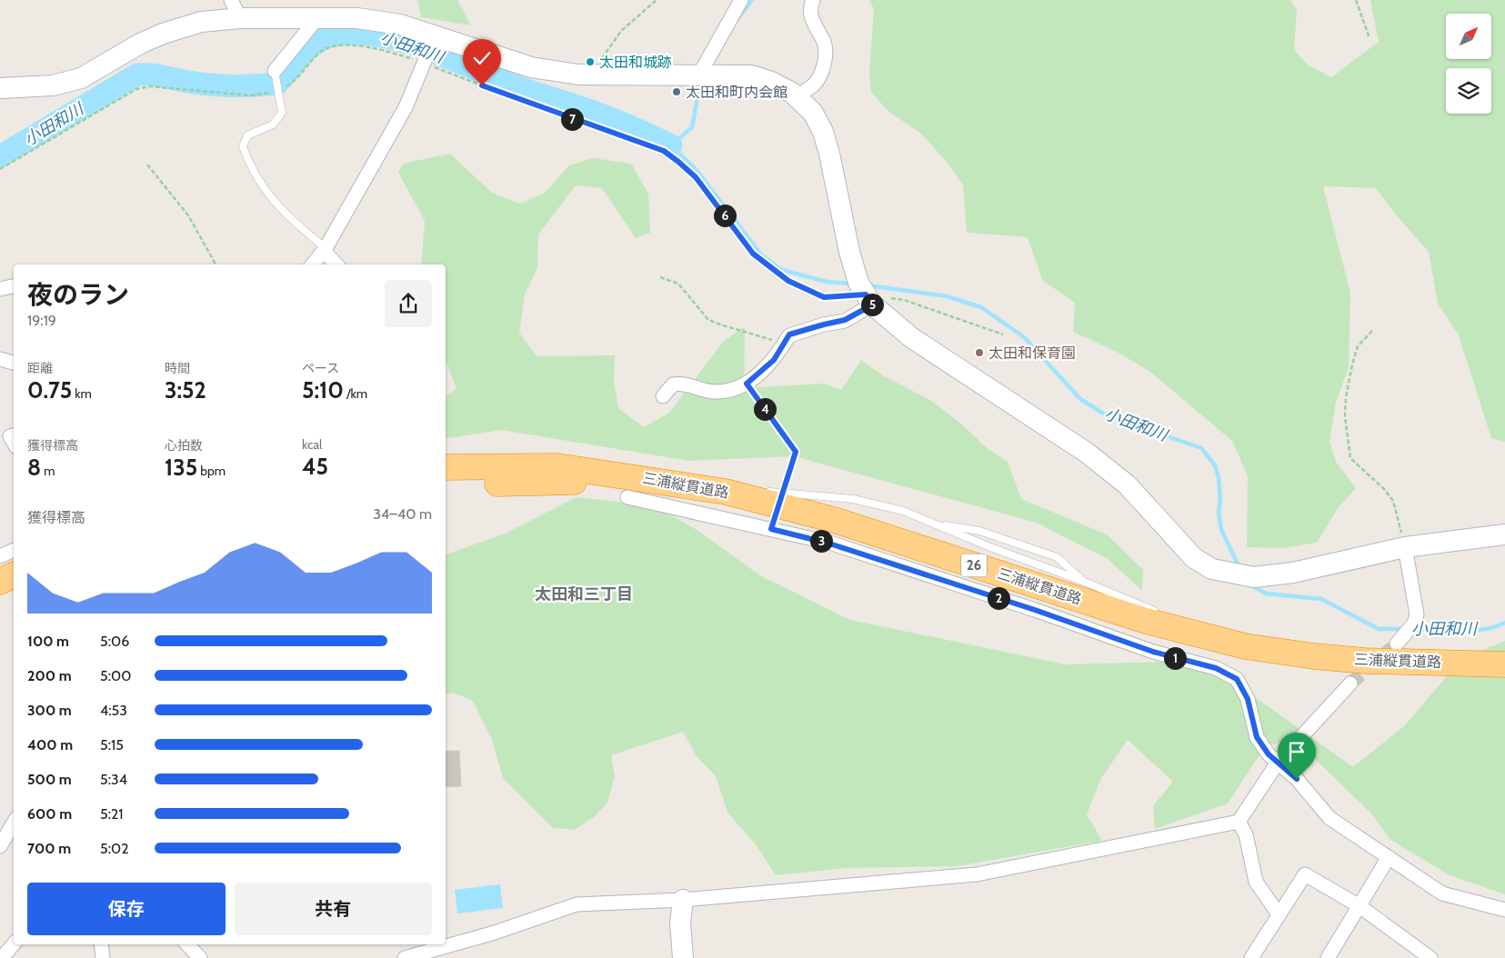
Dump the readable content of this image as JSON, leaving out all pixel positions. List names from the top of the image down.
{
  "streets": {
    "highway": ["三浦縦貫道路", "26"]
  },
  "districts": ["太田和三丁目"],
  "water": ["小田和川"],
  "places": ["太田和城跡", "太田和町内会館", "太田和保育園"],
  "north": "top right",
  "page": {
    "pins": [
      "7",
      "6",
      "5",
      "4",
      "3",
      "2",
      "1"
    ],
    "heading": ["夜のラン", "19:19"],
    "stats": [
      ["距離", "0.75 km"],
      ["時間", "3:52"],
      ["ペース", "5:10 /km"],
      ["獲得標高", "8 m"],
      ["心拍数", "135 bpm"],
      ["kcal", "45"]
    ],
    "chart": ["獲得標高", "34–40 m"],
    "list": [
      {
        "name": "100 m",
        "note": "5:06"
      },
      {
        "name": "200 m",
        "note": "5:00"
      },
      {
        "name": "300 m",
        "note": "4:53"
      },
      {
        "name": "400 m",
        "note": "5:15"
      },
      {
        "name": "500 m",
        "note": "5:34"
      },
      {
        "name": "600 m",
        "note": "5:21"
      },
      {
        "name": "700 m",
        "note": "5:02"
      }
    ],
    "buttons": ["保存", "共有"]
  }
}
